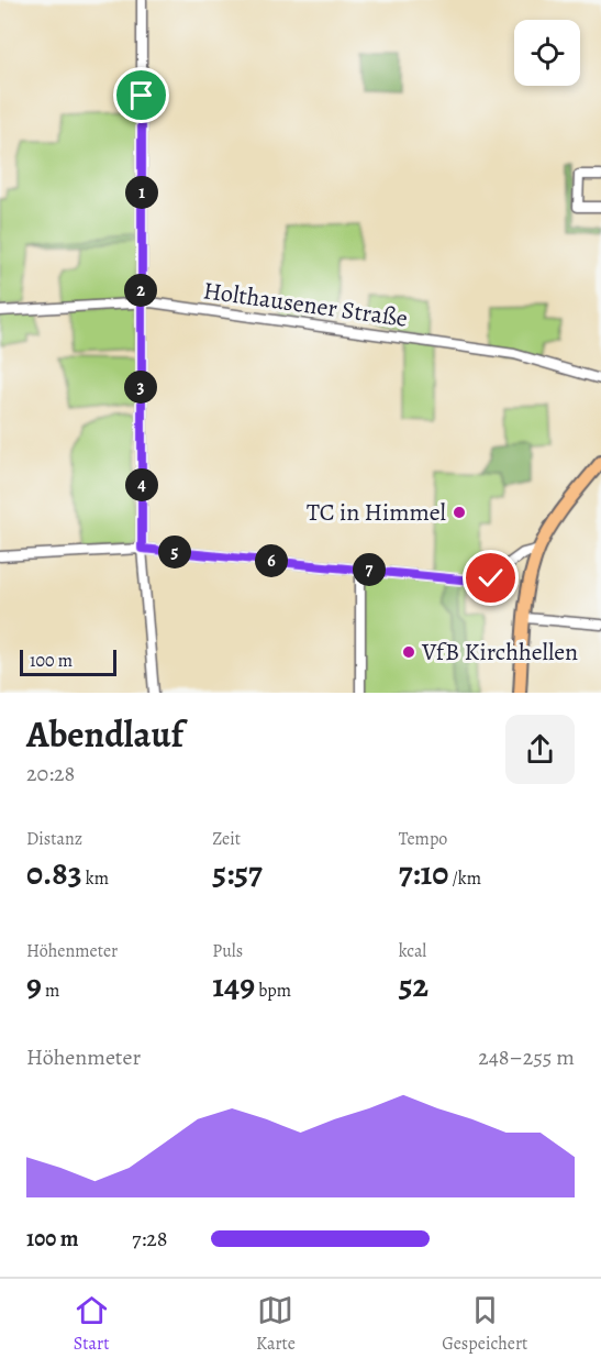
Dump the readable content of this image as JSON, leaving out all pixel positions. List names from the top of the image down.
{
  "streets": {
    "street": ["Holthausener Straße"]
  },
  "places": ["TC in Himmel", "VfB Kirchhellen"],
  "scale_bar": "100 m",
  "page": {
    "pins": [
      "1",
      "2",
      "3",
      "4",
      "5",
      "6",
      "7"
    ],
    "scale": "100 m",
    "heading": ["Abendlauf", "20:28"],
    "stats": [
      ["Distanz", "0.83 km"],
      ["Zeit", "5:57"],
      ["Tempo", "7:10 /km"],
      ["Höhenmeter", "9 m"],
      ["Puls", "149 bpm"],
      ["kcal", "52"]
    ],
    "chart": ["Höhenmeter", "248–255 m"],
    "list": [
      {
        "name": "100 m",
        "note": "7:28"
      }
    ],
    "tabs": ["Start", "Karte", "Gespeichert"]
  }
}
